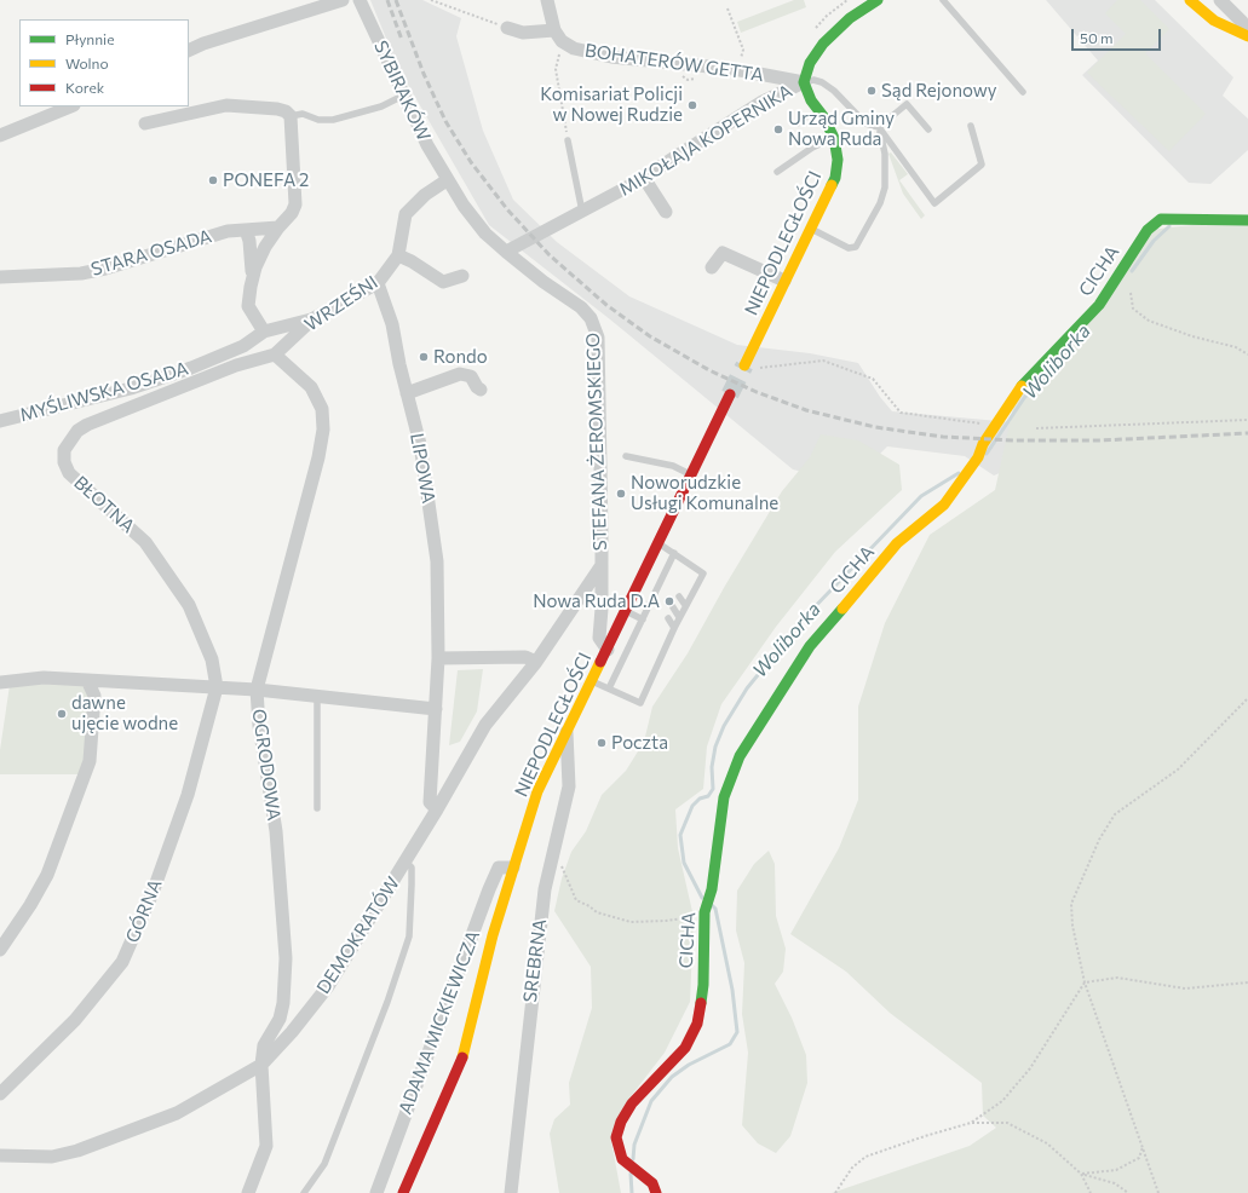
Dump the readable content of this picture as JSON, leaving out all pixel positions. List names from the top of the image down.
{
  "streets": {
    "street": [
      "BOHATERÓW GETTA",
      "SYBIRAKÓW",
      "MIKOŁAJA KOPERNIKA",
      "NIEPODLEGŁOŚCI",
      "STARA OSADA",
      "CICHA",
      "WRZEŚNI",
      "MYŚLIWSKA OSADA",
      "STEFANA ŻEROMSKIEGO",
      "LIPOWA",
      "BŁOTNA",
      "OGRODOWA",
      "GÓRNA",
      "DEMOKRATÓW",
      "SREBRNA",
      "ADAMA MICKIEWICZA"
    ]
  },
  "crossings": [
    ["BOHATERÓW GETTA", "MIKOŁAJA KOPERNIKA"],
    ["BOHATERÓW GETTA", "NIEPODLEGŁOŚCI"],
    ["SYBIRAKÓW", "WRZEŚNI"],
    ["SYBIRAKÓW", "STEFANA ŻEROMSKIEGO"],
    ["MIKOŁAJA KOPERNIKA", "NIEPODLEGŁOŚCI"],
    ["MIKOŁAJA KOPERNIKA", "STEFANA ŻEROMSKIEGO"],
    ["NIEPODLEGŁOŚCI", "STEFANA ŻEROMSKIEGO"],
    ["NIEPODLEGŁOŚCI", "SREBRNA"],
    ["NIEPODLEGŁOŚCI", "ADAMA MICKIEWICZA"],
    ["WRZEŚNI", "MYŚLIWSKA OSADA"],
    ["WRZEŚNI", "STEFANA ŻEROMSKIEGO"],
    ["WRZEŚNI", "LIPOWA"],
    ["WRZEŚNI", "BŁOTNA"],
    ["WRZEŚNI", "OGRODOWA"],
    ["STEFANA ŻEROMSKIEGO", "DEMOKRATÓW"],
    ["LIPOWA", "DEMOKRATÓW"],
    ["BŁOTNA", "OGRODOWA"],
    ["BŁOTNA", "GÓRNA"],
    ["OGRODOWA", "DEMOKRATÓW"]
  ],
  "water": ["Woliborka"],
  "places": [
    "Sąd Rejonowy",
    "Komisariat Policji w Nowej Rudzie",
    "Urząd Gminy Nowa Ruda",
    "PONEFA 2",
    "Rondo",
    "Noworudzkie Usługi Komunalne",
    "Nowa Ruda D.A",
    "dawne ujęcie wodne",
    "Poczta"
  ],
  "legend": ["Płynnie", "Wolno", "Korek"],
  "scale_bar": "50 m"
}
